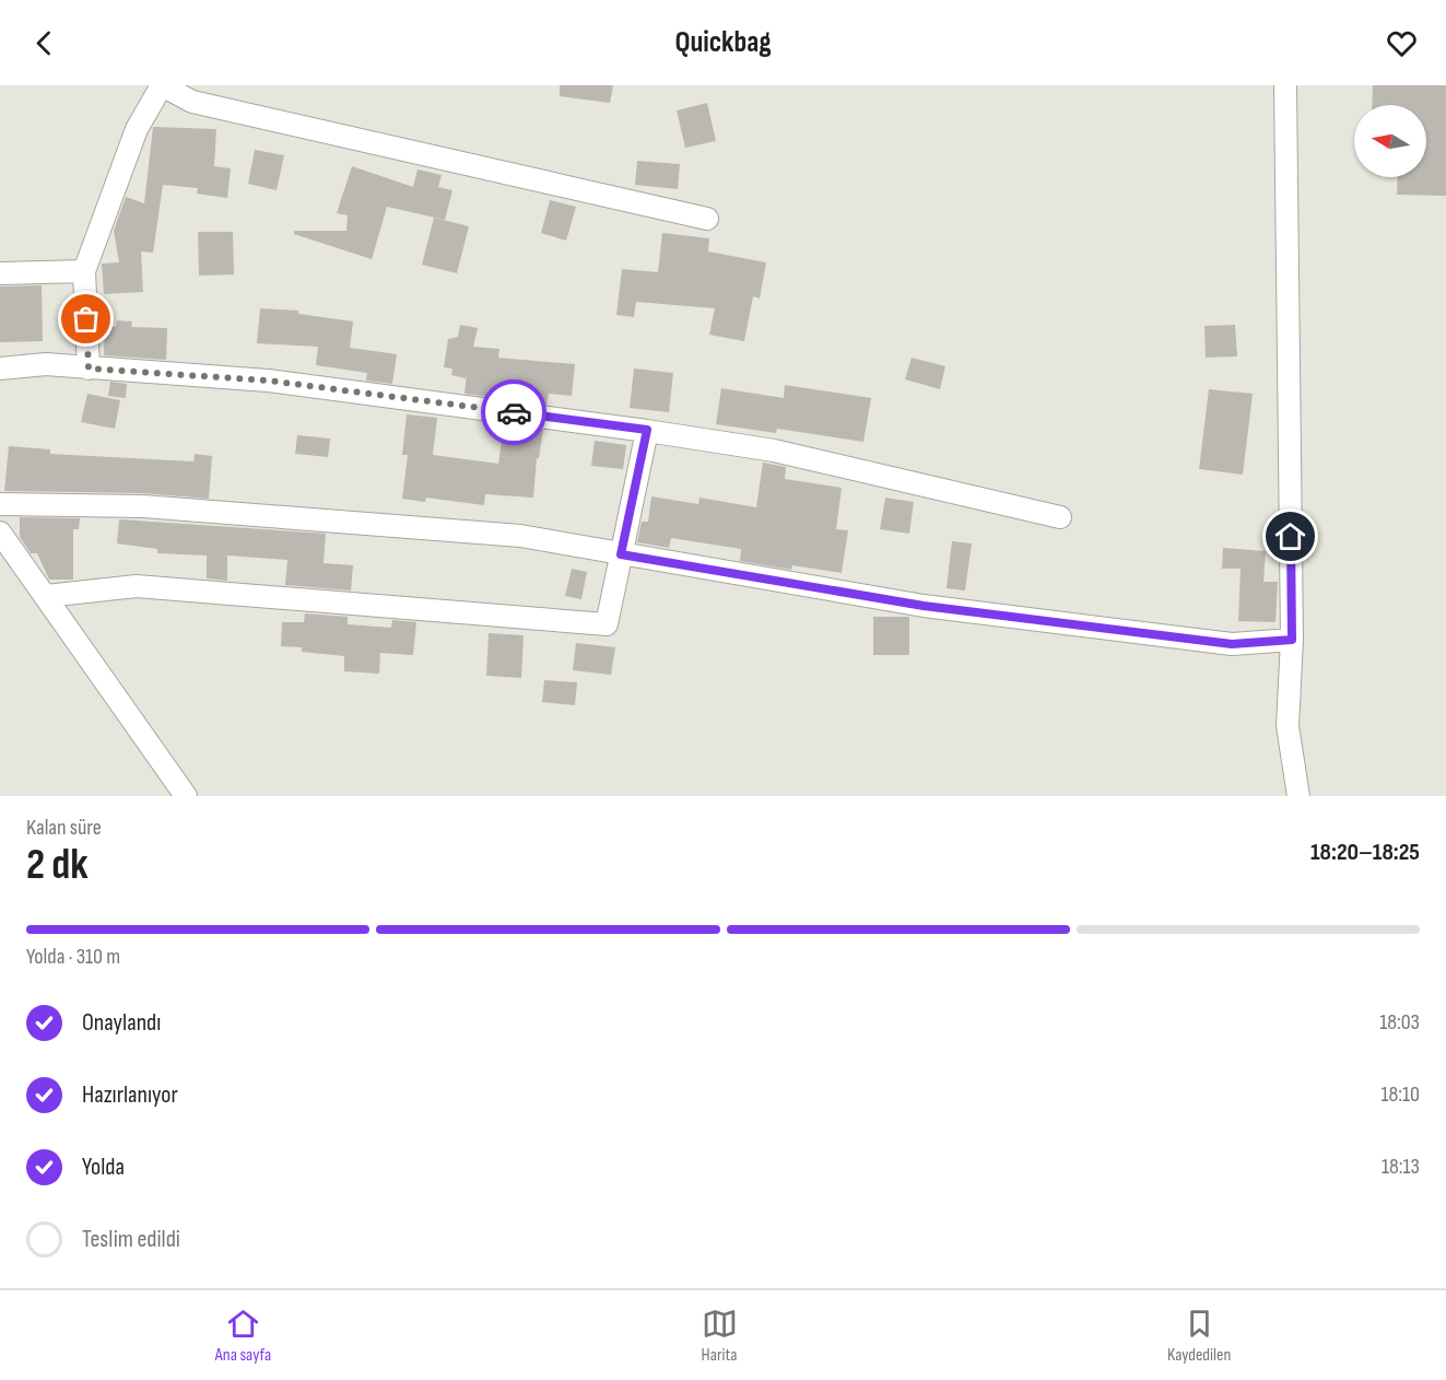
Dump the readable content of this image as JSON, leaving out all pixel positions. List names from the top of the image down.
{
  "north": "left",
  "page": {
    "header": "Quickbag",
    "heading": ["2 dk", "Kalan süre", "18:20–18:25"],
    "bar": "Yolda · 310 m",
    "list": [
      ["Onaylandı", "18:03"],
      ["Hazırlanıyor", "18:10"],
      ["Yolda", "18:13"],
      "Teslim edildi"
    ],
    "tabs": ["Ana sayfa", "Harita", "Kaydedilen"]
  }
}
